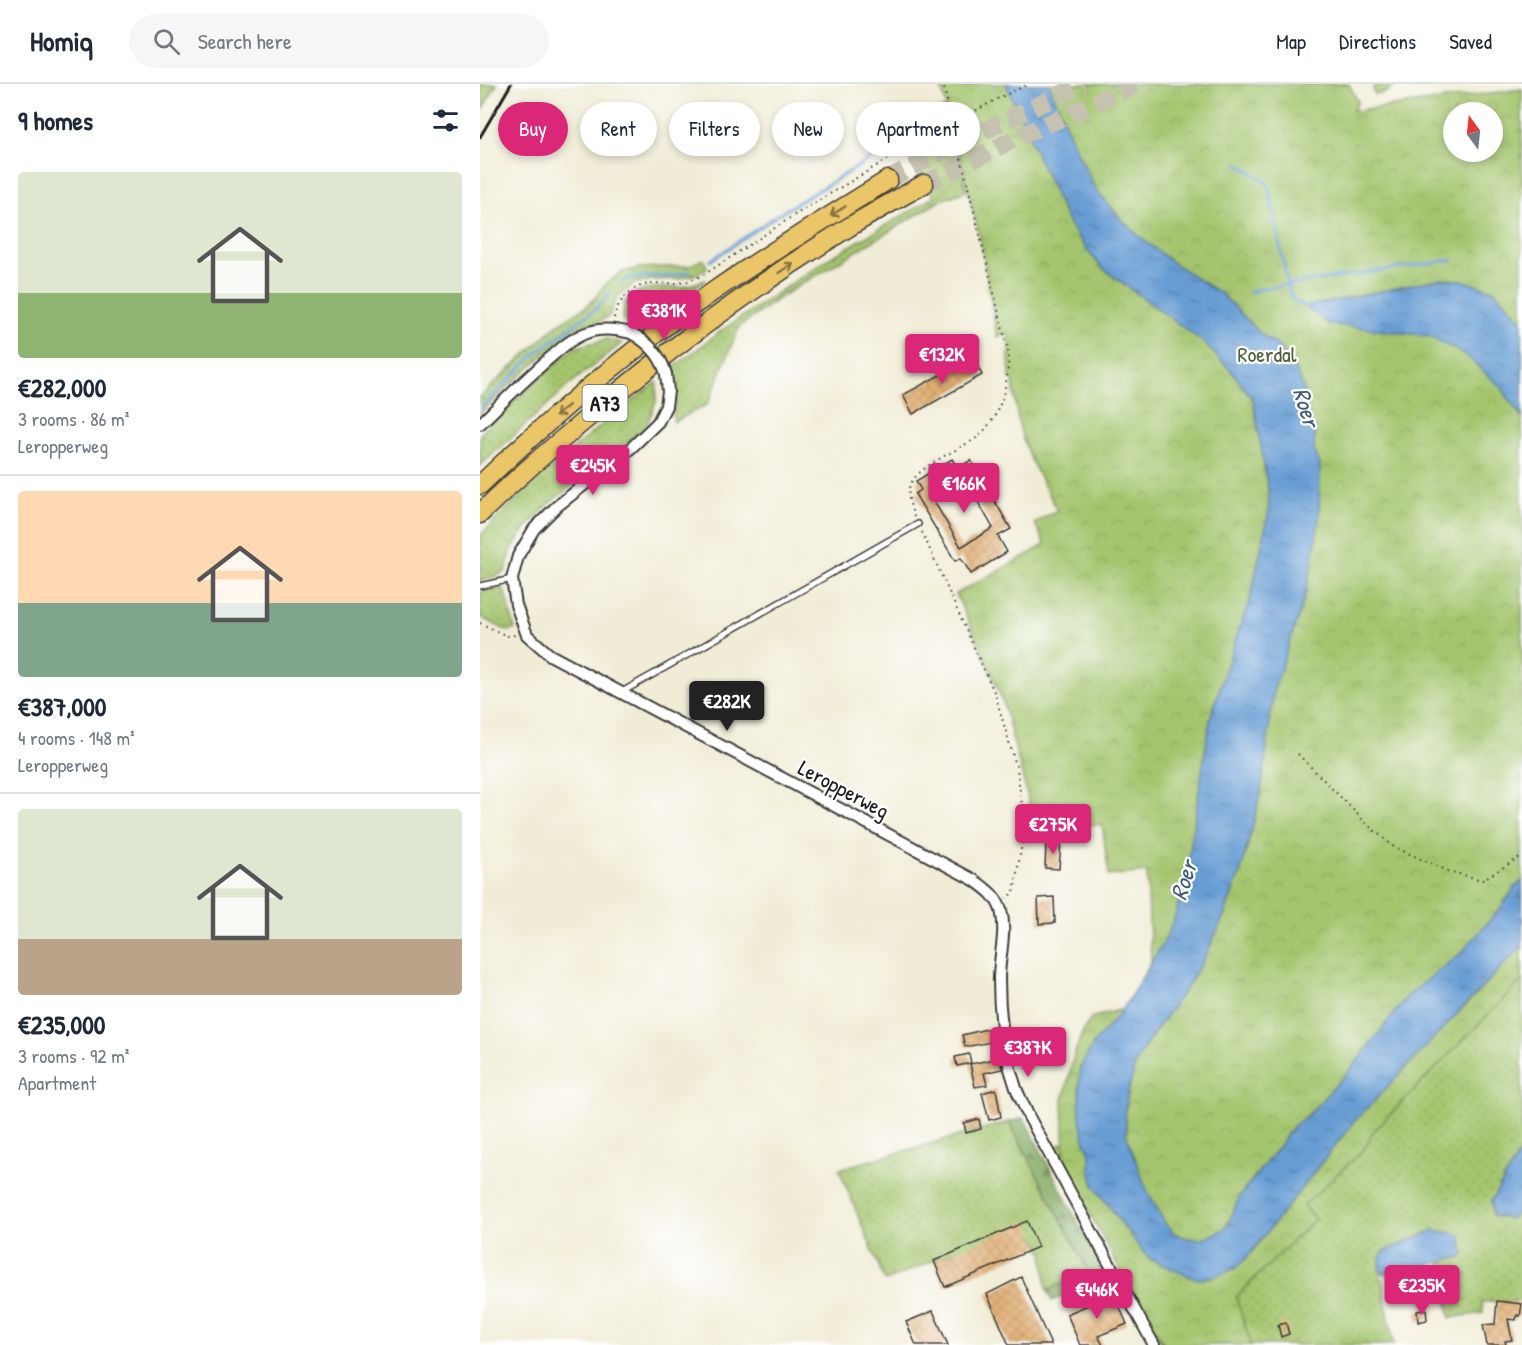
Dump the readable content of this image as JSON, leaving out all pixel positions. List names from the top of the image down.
{
  "streets": {
    "highway": ["A73"],
    "street": ["Leropperweg"]
  },
  "water": ["Roer"],
  "parks": ["Roerdal"],
  "north": "top",
  "page": {
    "header": "Homiq",
    "search": "Search here",
    "nav": ["Map", "Directions", "Saved"],
    "heading": "9 homes",
    "chip": [
      "Buy",
      "Rent",
      "Filters",
      "New",
      "Apartment"
    ],
    "list": [
      {
        "name": "€282,000",
        "note": "3 rooms · 86 m² · Leropperweg"
      },
      {
        "name": "€387,000",
        "note": "4 rooms · 148 m² · Leropperweg"
      },
      {
        "name": "€235,000",
        "note": "3 rooms · 92 m² · Apartment"
      }
    ],
    "price": [
      "€381K",
      "€132K",
      "€245K",
      "€166K",
      "€282K",
      "€275K",
      "€387K",
      "€235K",
      "€446K"
    ]
  }
}
